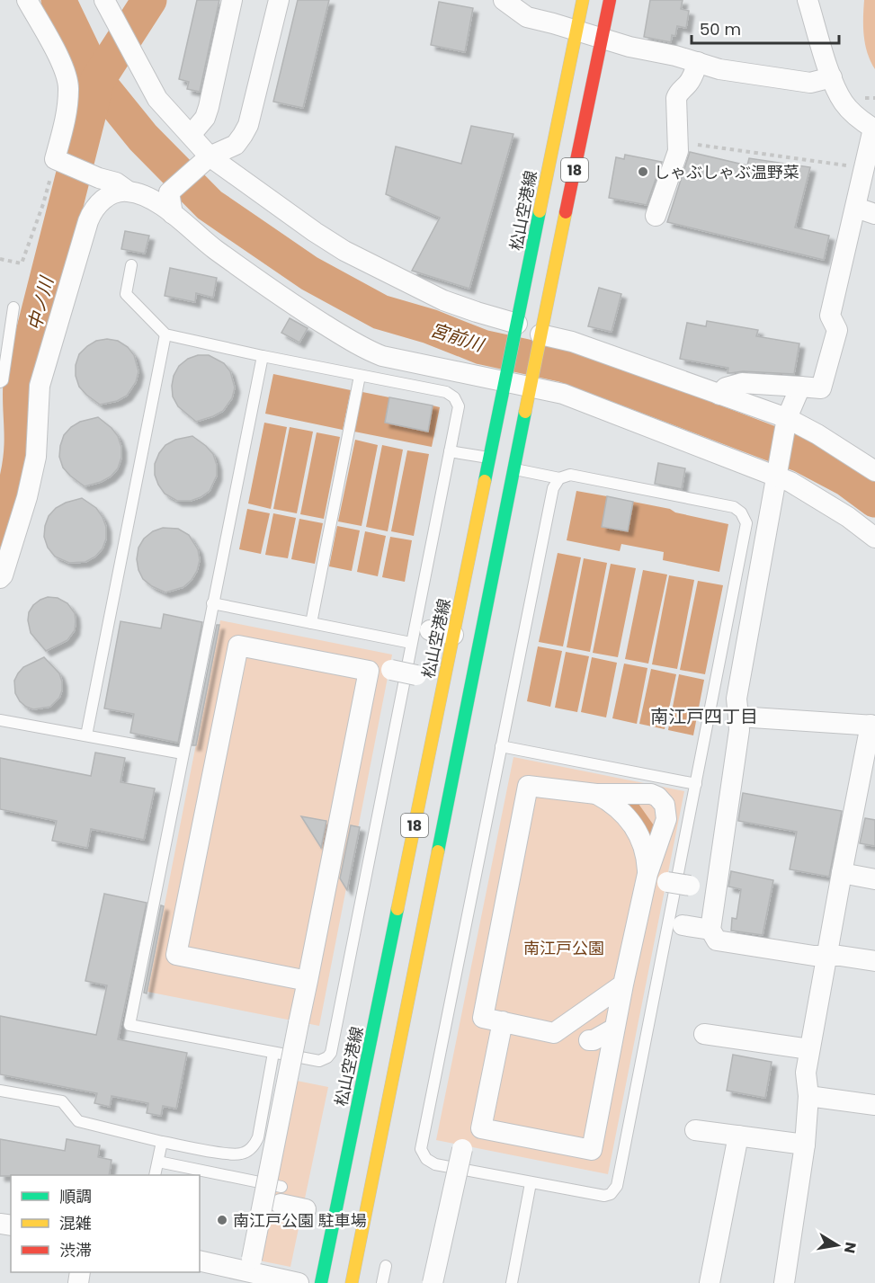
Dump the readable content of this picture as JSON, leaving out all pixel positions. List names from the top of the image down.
{
  "streets": {
    "main road": ["18", "松山空港線"]
  },
  "districts": ["南江戸四丁目"],
  "water": ["中ノ川", "宮前川"],
  "parks": ["南江戸公園"],
  "places": ["しゃぶしゃぶ温野菜", "南江戸公園 駐車場"],
  "legend": ["順調", "混雑", "渋滞"],
  "scale_bar": "50 m",
  "north": "right"
}
